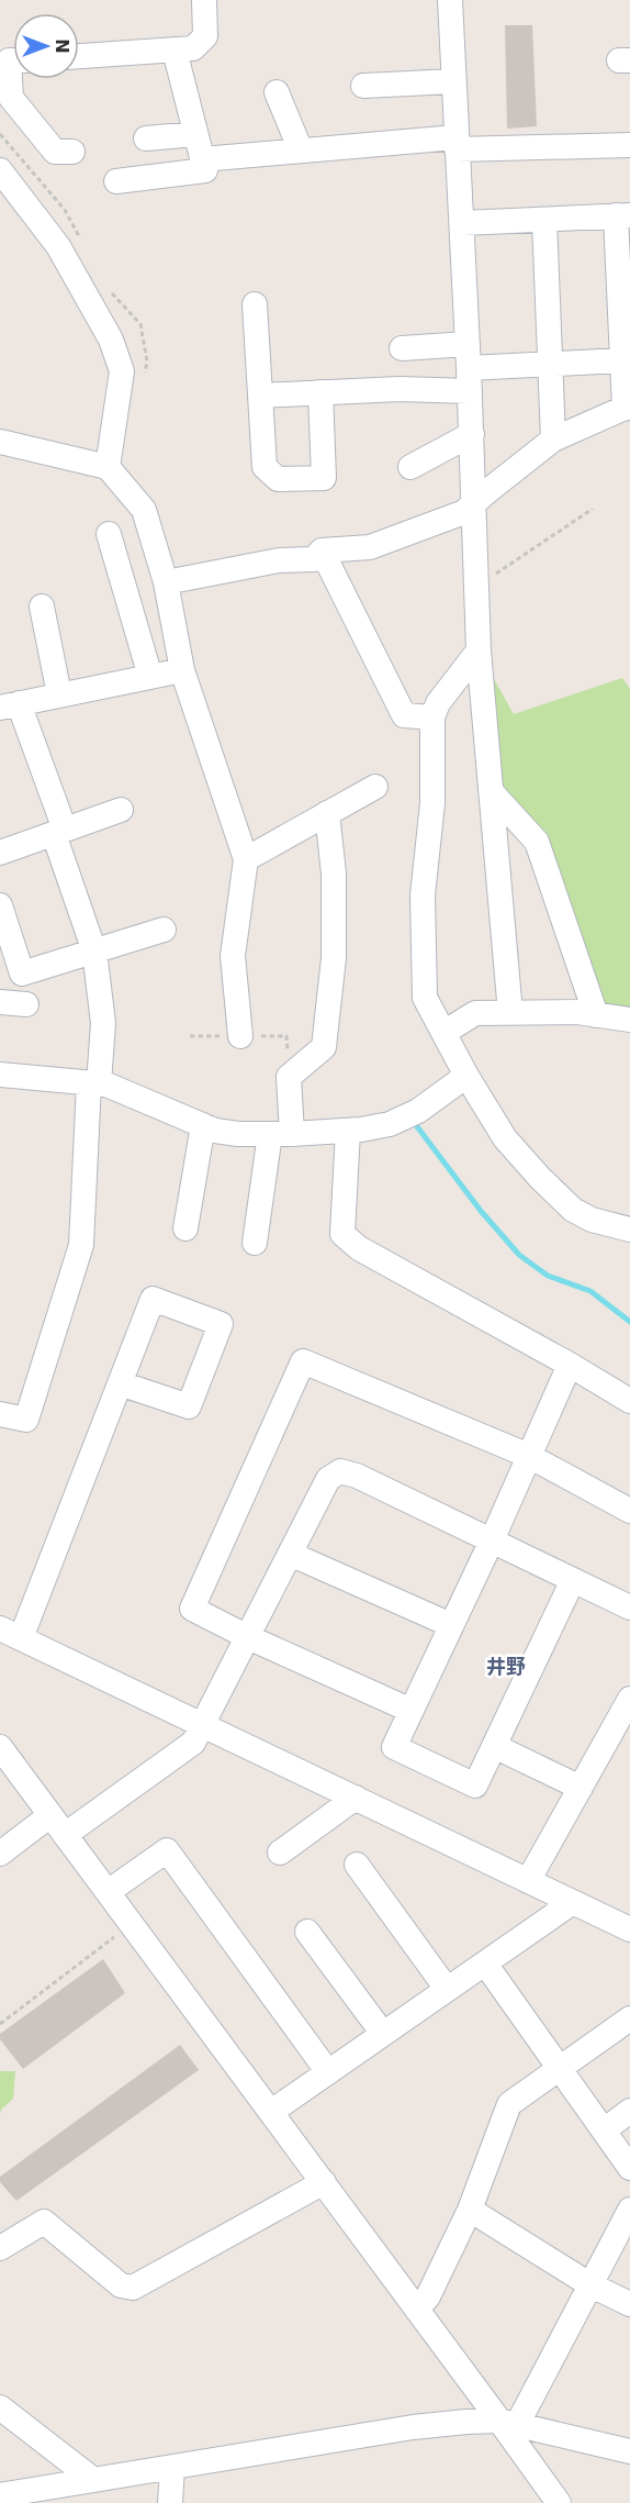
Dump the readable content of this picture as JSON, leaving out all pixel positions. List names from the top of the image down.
{
  "districts": ["井野"],
  "north": "right"
}
